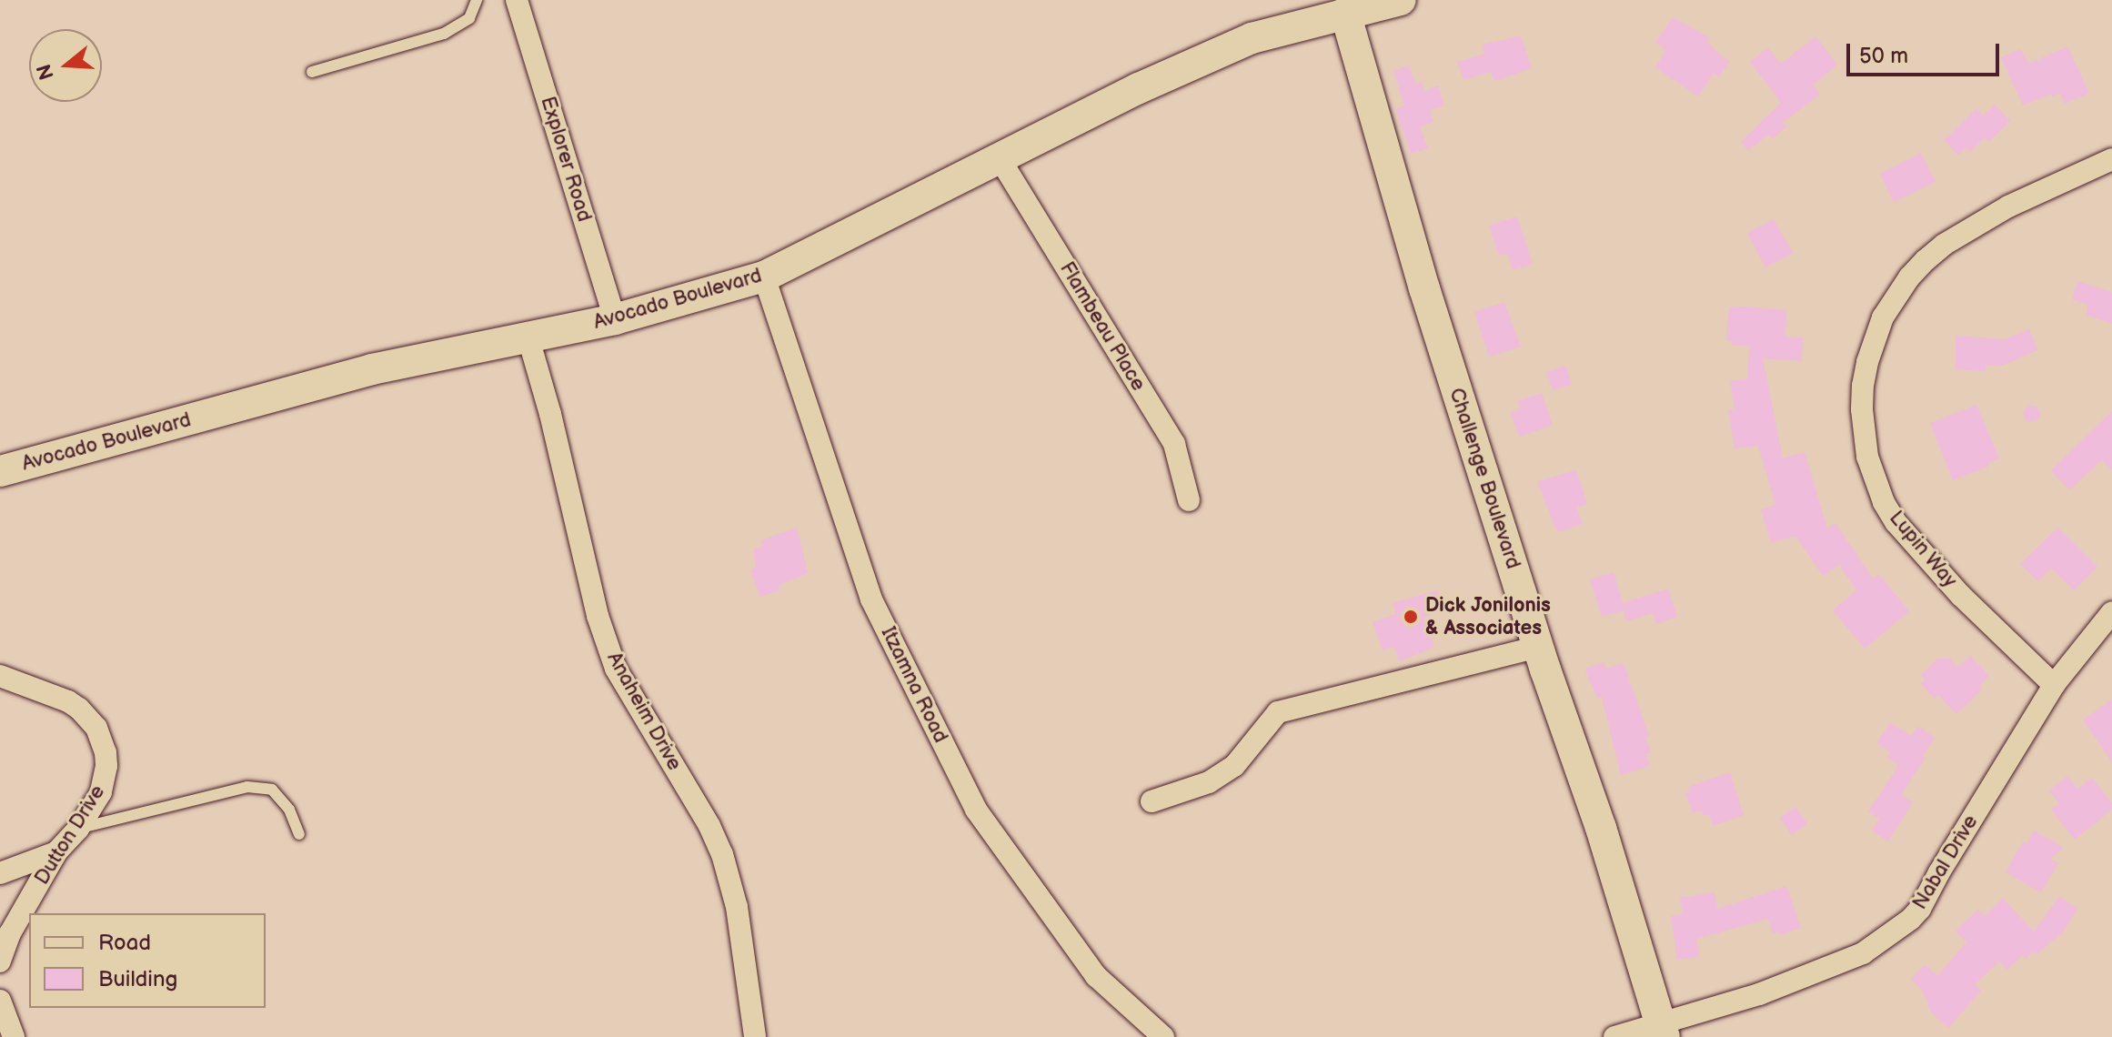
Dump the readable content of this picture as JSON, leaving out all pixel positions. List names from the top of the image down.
{
  "streets": {
    "main road": ["Avocado Boulevard", "Challenge Boulevard"],
    "street": [
      "Explorer Road",
      "Flambeau Place",
      "Lupin Way",
      "Itzamna Road",
      "Anaheim Drive",
      "Dutton Drive",
      "Nabal Drive"
    ]
  },
  "crossings": [
    ["Explorer Road", "Avocado Boulevard"],
    ["Avocado Boulevard", "Flambeau Place"],
    ["Avocado Boulevard", "Challenge Boulevard"],
    ["Avocado Boulevard", "Itzamna Road"],
    ["Avocado Boulevard", "Anaheim Drive"],
    ["Challenge Boulevard", "Nabal Drive"],
    ["Lupin Way", "Nabal Drive"]
  ],
  "places": ["Dick Jonilonis & Associates"],
  "legend": ["Road", "Building"],
  "scale_bar": "50 m",
  "north": "left"
}
